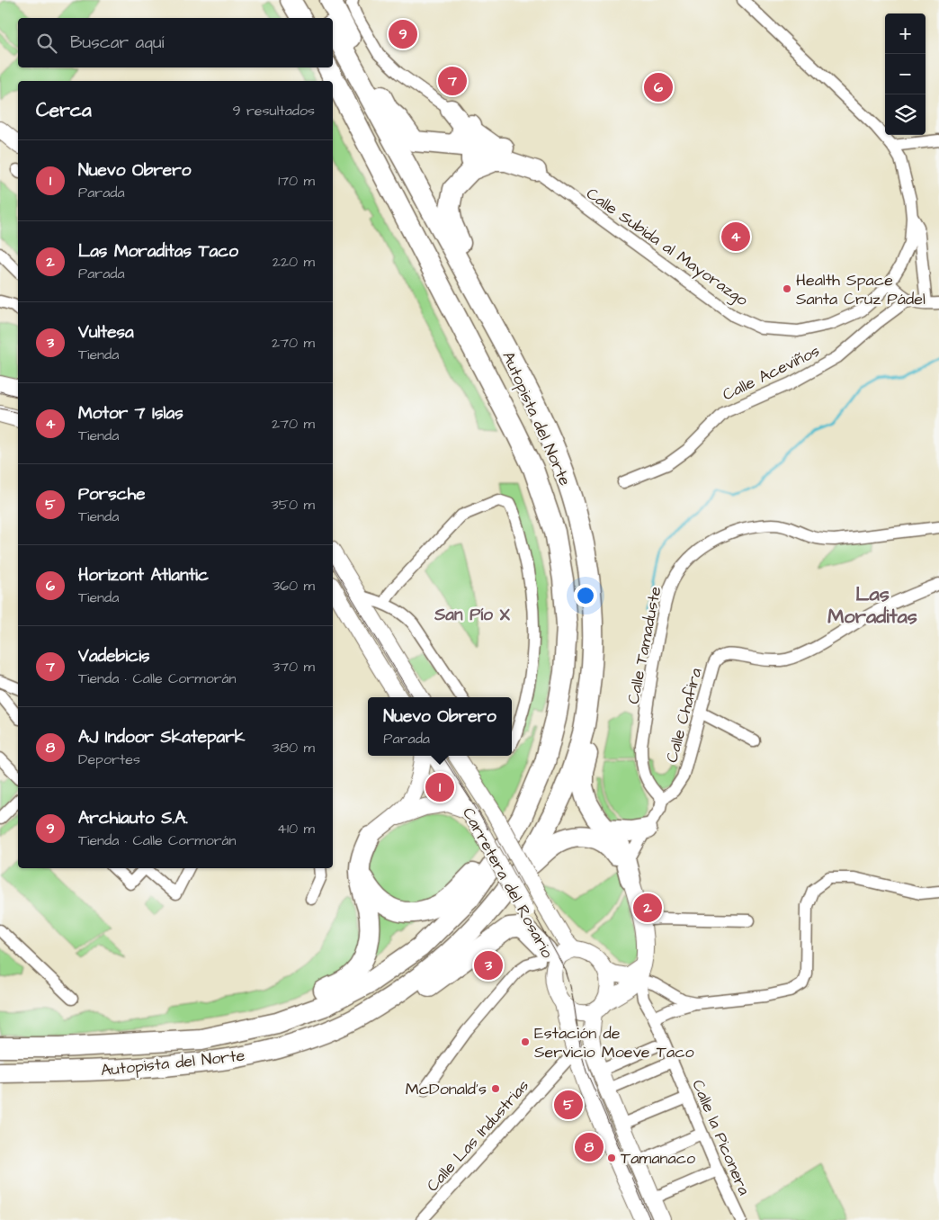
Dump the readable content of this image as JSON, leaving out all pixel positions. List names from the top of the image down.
{
  "streets": {
    "highway": ["Autopista del Norte"],
    "main road": ["Carretera del Rosario"],
    "street": [
      "Calle Subida al Mayorazgo",
      "Calle Aceviños",
      "Calle Tamaduste",
      "Calle Chafira",
      "Calle Las Industrias",
      "Calle la Piconera"
    ]
  },
  "crossings": [
    ["Calle Tamaduste", "Calle Chafira"]
  ],
  "districts": ["Las Moraditas", "San Pío X"],
  "places": [
    "Health Space Santa Cruz Pádel",
    "Estación de Servicio Moeve Taco",
    "McDonald's",
    "Tamanaco"
  ],
  "page": {
    "map_buttons": ["+", "−"],
    "pins": [
      "9",
      "7",
      "6",
      "4",
      "1",
      "2",
      "3",
      "5",
      "8"
    ],
    "search": "Buscar aquí",
    "heading": ["Cerca", "9 resultados"],
    "list": [
      {
        "mark": "1",
        "name": "Nuevo Obrero",
        "note": "Parada",
        "value": "170 m"
      },
      {
        "mark": "2",
        "name": "Las Moraditas Taco",
        "note": "Parada",
        "value": "220 m"
      },
      {
        "mark": "3",
        "name": "Vultesa",
        "note": "Tienda",
        "value": "270 m"
      },
      {
        "mark": "4",
        "name": "Motor 7 Islas",
        "note": "Tienda",
        "value": "270 m"
      },
      {
        "mark": "5",
        "name": "Porsche",
        "note": "Tienda",
        "value": "350 m"
      },
      {
        "mark": "6",
        "name": "Horizont Atlantic",
        "note": "Tienda",
        "value": "360 m"
      },
      {
        "mark": "7",
        "name": "Vadebicis",
        "note": "Tienda · Calle Cormorán",
        "value": "370 m"
      },
      {
        "mark": "8",
        "name": "AJ Indoor Skatepark",
        "note": "Deportes",
        "value": "380 m"
      },
      {
        "mark": "9",
        "name": "Archiauto S.A.",
        "note": "Tienda · Calle Cormorán",
        "value": "410 m"
      }
    ],
    "popup": ["Nuevo Obrero", "Parada"]
  }
}
